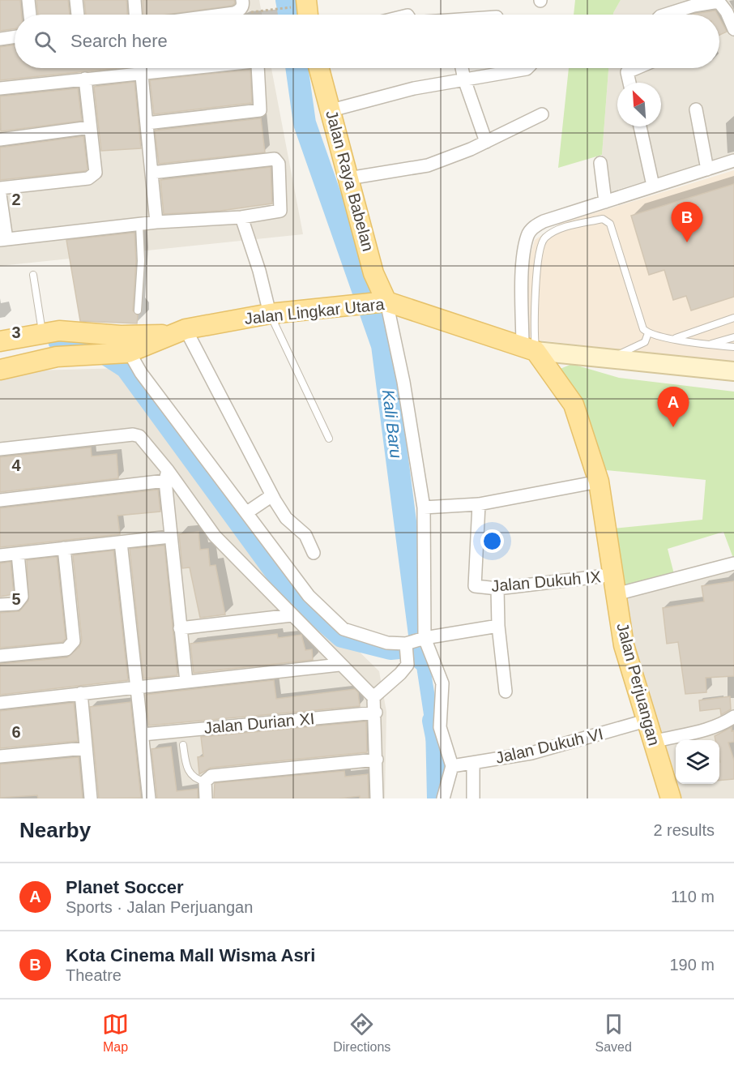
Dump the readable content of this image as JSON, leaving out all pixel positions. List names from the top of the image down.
{
  "streets": {
    "main road": ["Jalan Raya Babelan", "Jalan Lingkar Utara", "Jalan Perjuangan"],
    "street": ["Jalan Dukuh IX", "Jalan Durian XI", "Jalan Dukuh VI"]
  },
  "crossings": [
    ["Jalan Raya Babelan", "Jalan Lingkar Utara"],
    ["Jalan Lingkar Utara", "Jalan Perjuangan"],
    ["Jalan Dukuh IX", "Jalan Perjuangan"],
    ["Jalan Perjuangan", "Jalan Dukuh VI"]
  ],
  "water": ["Kali Baru"],
  "north": "top left",
  "page": {
    "search": "Search here",
    "pins": ["B", "A"],
    "heading": ["Nearby", "2 results"],
    "list": [
      {
        "mark": "A",
        "name": "Planet Soccer",
        "note": "Sports · Jalan Perjuangan",
        "value": "110 m"
      },
      {
        "mark": "B",
        "name": "Kota Cinema Mall Wisma Asri",
        "note": "Theatre",
        "value": "190 m"
      }
    ],
    "nav": ["Map", "Directions", "Saved"]
  },
  "grid": {
    "rows": [
      "2",
      "3",
      "4",
      "5",
      "6"
    ]
  }
}
